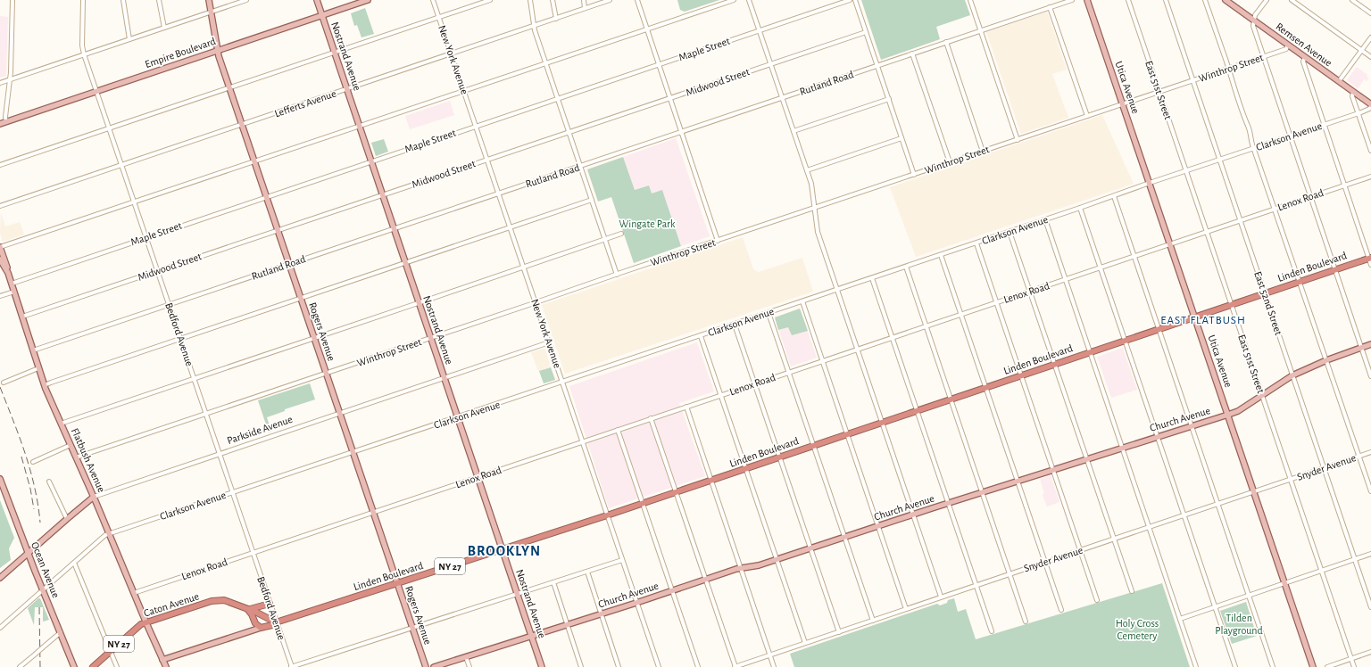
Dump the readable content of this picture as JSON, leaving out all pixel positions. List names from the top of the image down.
{
  "streets": {
    "highway": ["Linden Boulevard", "NY 27", "Caton Avenue"],
    "main road": [
      "Remsen Avenue",
      "Empire Boulevard",
      "Nostrand Avenue",
      "Utica Avenue",
      "Rogers Avenue",
      "Church Avenue",
      "Parkside Avenue",
      "Flatbush Avenue",
      "Ocean Avenue"
    ],
    "street": [
      "Maple Street",
      "New York Avenue",
      "Winthrop Street",
      "Midwood Street",
      "Rutland Road",
      "East 51st Street",
      "Lefferts Avenue",
      "Clarkson Avenue",
      "Lenox Road",
      "East 52nd Street",
      "Bedford Avenue",
      "Snyder Avenue"
    ]
  },
  "crossings": [
    ["Remsen Avenue", "Winthrop Street"],
    ["Remsen Avenue", "Clarkson Avenue"],
    ["Maple Street", "Nostrand Avenue"],
    ["Maple Street", "New York Avenue"],
    ["Maple Street", "Rogers Avenue"],
    ["Maple Street", "Bedford Avenue"],
    ["Maple Street", "Flatbush Avenue"],
    ["Empire Boulevard", "Nostrand Avenue"],
    ["Empire Boulevard", "Rogers Avenue"],
    ["Empire Boulevard", "Bedford Avenue"],
    ["Nostrand Avenue", "Winthrop Street"],
    ["Nostrand Avenue", "Midwood Street"],
    ["Nostrand Avenue", "Rutland Road"],
    ["Nostrand Avenue", "Lefferts Avenue"],
    ["Nostrand Avenue", "Clarkson Avenue"],
    ["Nostrand Avenue", "Lenox Road"],
    ["Nostrand Avenue", "Linden Boulevard"],
    ["Nostrand Avenue", "Church Avenue"],
    ["Nostrand Avenue", "Parkside Avenue"],
    ["New York Avenue", "Winthrop Street"],
    ["New York Avenue", "Midwood Street"],
    ["New York Avenue", "Rutland Road"],
    ["New York Avenue", "Lefferts Avenue"],
    ["New York Avenue", "Clarkson Avenue"],
    ["New York Avenue", "Lenox Road"],
    ["New York Avenue", "Linden Boulevard"],
    ["New York Avenue", "Church Avenue"],
    ["New York Avenue", "Parkside Avenue"],
    ["Winthrop Street", "Utica Avenue"],
    ["Winthrop Street", "East 51st Street"],
    ["Winthrop Street", "East 52nd Street"],
    ["Winthrop Street", "Rogers Avenue"],
    ["Winthrop Street", "Bedford Avenue"],
    ["Winthrop Street", "Flatbush Avenue"],
    ["Midwood Street", "Rogers Avenue"],
    ["Midwood Street", "Bedford Avenue"],
    ["Midwood Street", "Flatbush Avenue"],
    ["Rutland Road", "Rogers Avenue"],
    ["Rutland Road", "Bedford Avenue"],
    ["Rutland Road", "Flatbush Avenue"],
    ["Utica Avenue", "Clarkson Avenue"],
    ["Utica Avenue", "Lenox Road"],
    ["Utica Avenue", "Linden Boulevard"],
    ["Utica Avenue", "Church Avenue"],
    ["Utica Avenue", "Snyder Avenue"],
    ["East 51st Street", "Clarkson Avenue"],
    ["East 51st Street", "Lenox Road"],
    ["East 51st Street", "Linden Boulevard"],
    ["East 51st Street", "Church Avenue"],
    ["East 51st Street", "Snyder Avenue"],
    ["Lefferts Avenue", "Rogers Avenue"],
    ["Lefferts Avenue", "Bedford Avenue"],
    ["Clarkson Avenue", "East 52nd Street"],
    ["Clarkson Avenue", "Rogers Avenue"],
    ["Clarkson Avenue", "Bedford Avenue"],
    ["Clarkson Avenue", "Flatbush Avenue"],
    ["Clarkson Avenue", "Ocean Avenue"],
    ["Lenox Road", "East 52nd Street"],
    ["Lenox Road", "Rogers Avenue"],
    ["Lenox Road", "Bedford Avenue"],
    ["Lenox Road", "Flatbush Avenue"],
    ["Linden Boulevard", "East 52nd Street"],
    ["Linden Boulevard", "Rogers Avenue"],
    ["Linden Boulevard", "Bedford Avenue"],
    ["Linden Boulevard", "Flatbush Avenue"],
    ["Linden Boulevard", "Caton Avenue"],
    ["East 52nd Street", "Church Avenue"],
    ["East 52nd Street", "Snyder Avenue"],
    ["Rogers Avenue", "Parkside Avenue"],
    ["Bedford Avenue", "Parkside Avenue"],
    ["Bedford Avenue", "Caton Avenue"],
    ["Parkside Avenue", "Flatbush Avenue"],
    ["Parkside Avenue", "Ocean Avenue"],
    ["Flatbush Avenue", "Caton Avenue"]
  ],
  "districts": ["EAST FLATBUSH", "BROOKLYN"],
  "parks": ["Wingate Park", "Tilden Playground", "Holy Cross Cemetery"]
}
